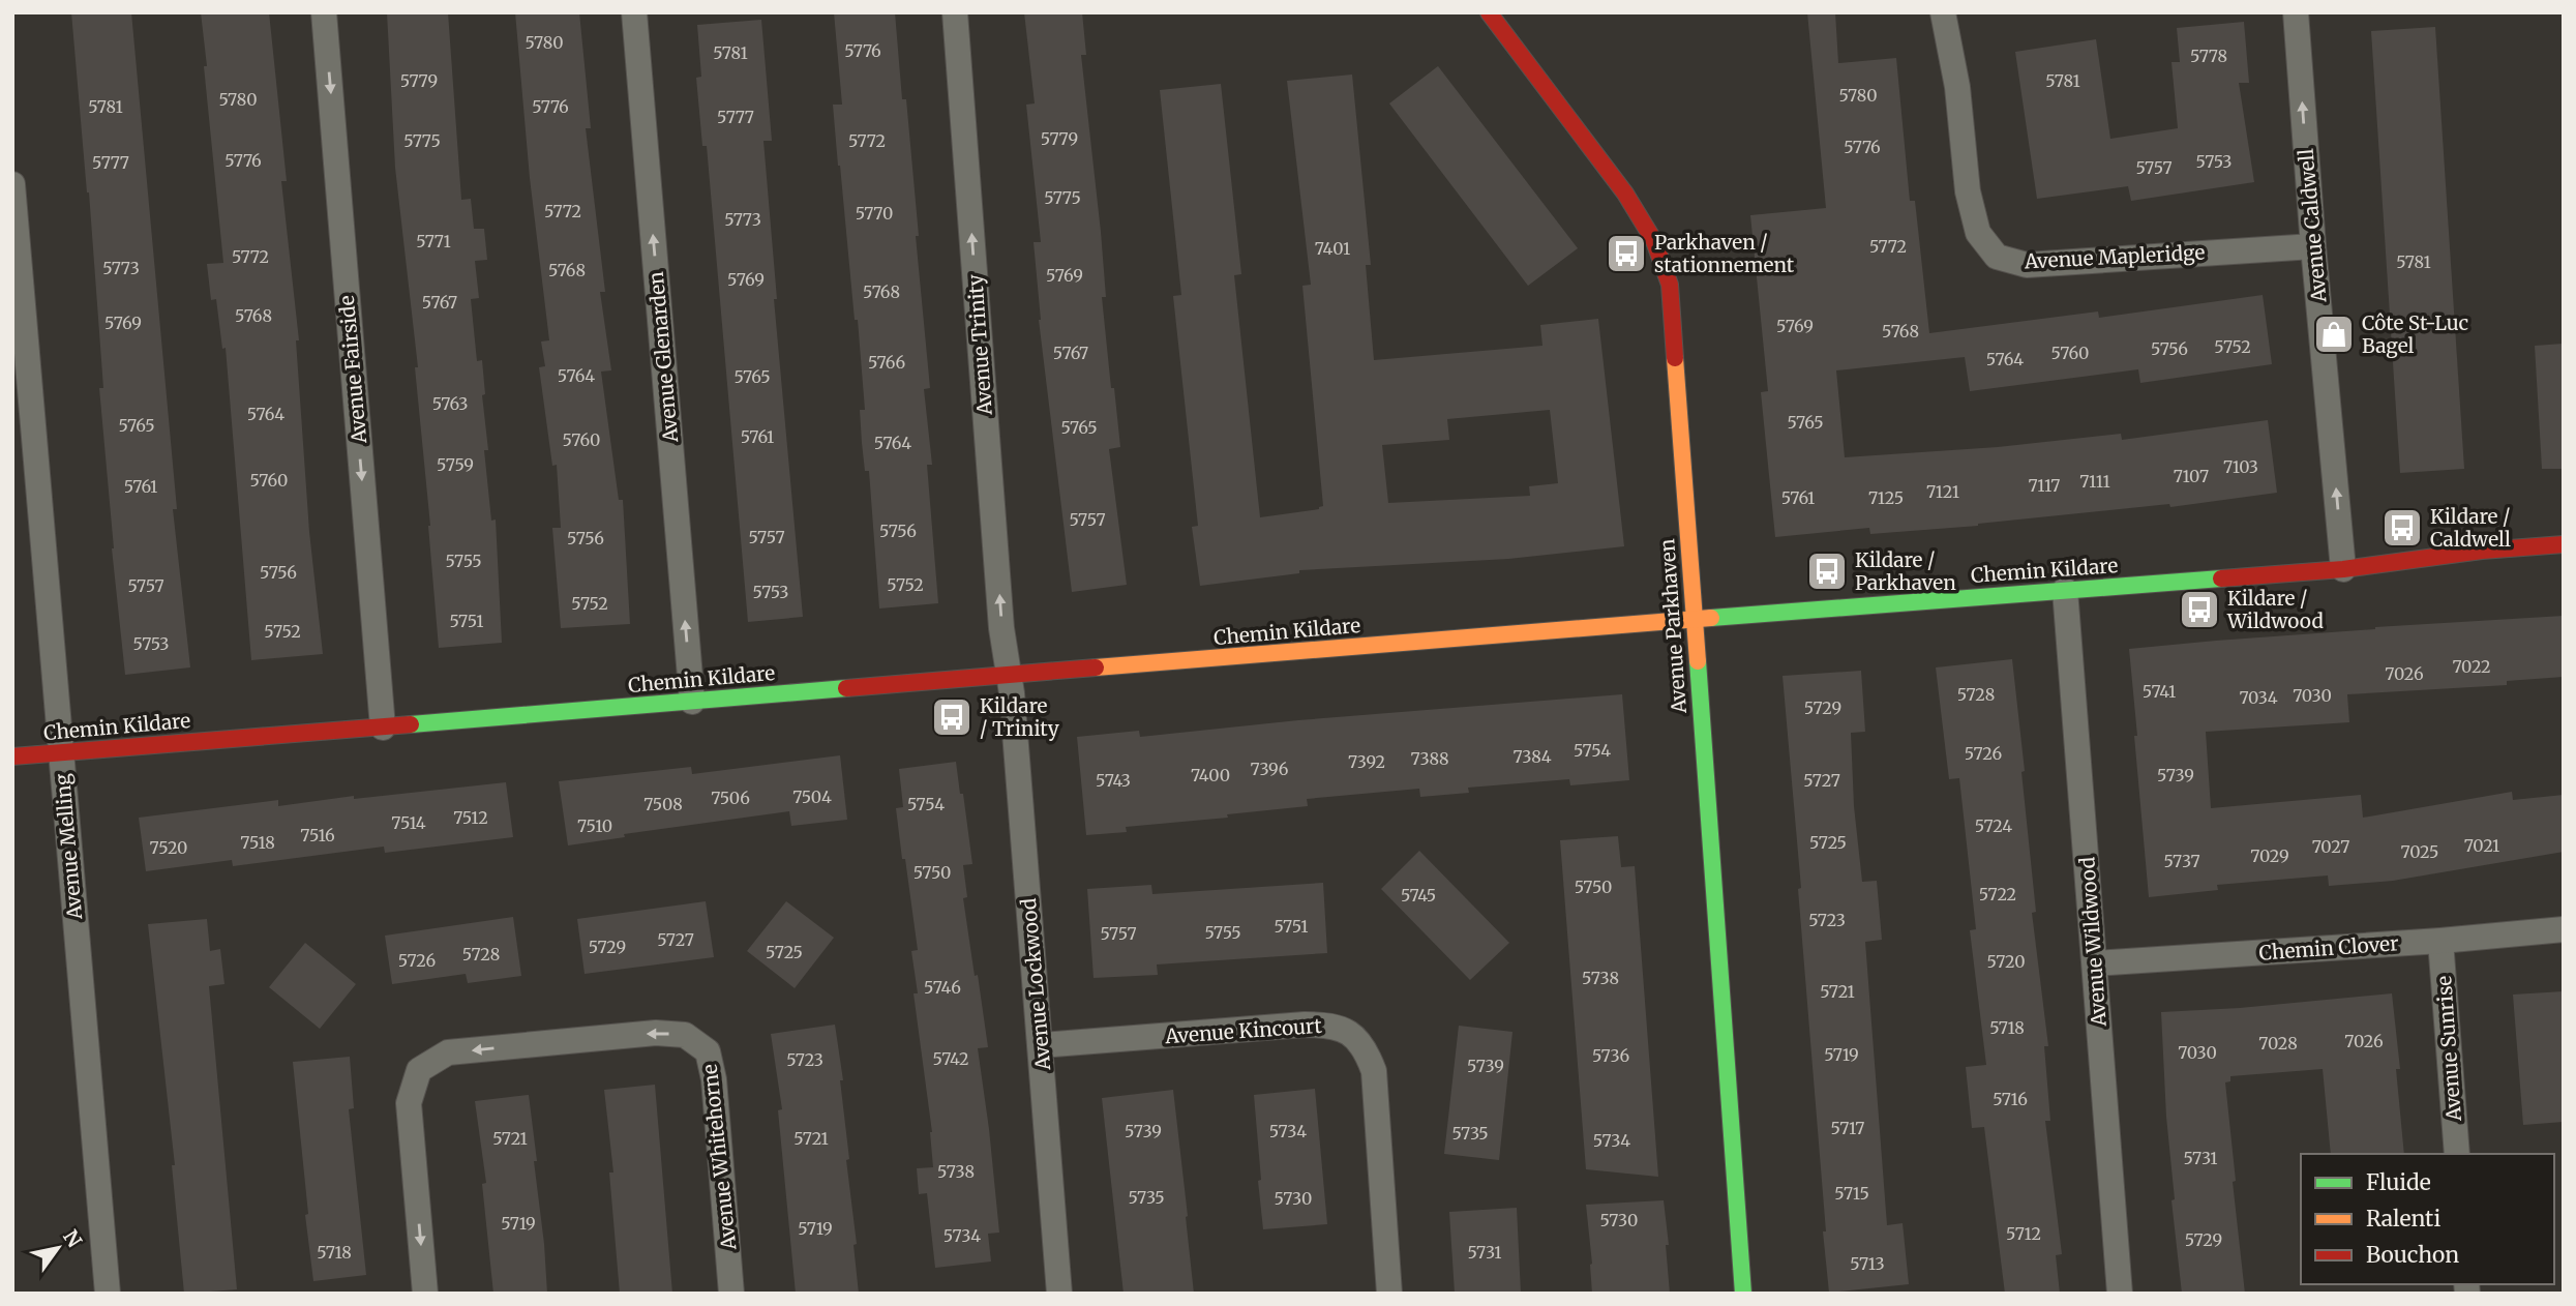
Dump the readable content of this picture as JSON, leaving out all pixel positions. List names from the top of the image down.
{
  "streets": {
    "street": [
      "Avenue Caldwell",
      "Avenue Mapleridge",
      "Avenue Trinity",
      "Avenue Glenarden",
      "Avenue Fairside",
      "Chemin Kildare",
      "Avenue Parkhaven",
      "Avenue Melling",
      "Avenue Wildwood",
      "Chemin Clover",
      "Avenue Lockwood",
      "Avenue Kincourt",
      "Avenue Sunrise",
      "Avenue Whitehorne"
    ]
  },
  "crossings": [
    ["Avenue Caldwell", "Avenue Mapleridge"],
    ["Avenue Caldwell", "Chemin Kildare"],
    ["Avenue Trinity", "Chemin Kildare"],
    ["Avenue Trinity", "Avenue Lockwood"],
    ["Avenue Glenarden", "Chemin Kildare"],
    ["Avenue Fairside", "Chemin Kildare"],
    ["Chemin Kildare", "Avenue Parkhaven"],
    ["Chemin Kildare", "Avenue Melling"],
    ["Chemin Kildare", "Avenue Wildwood"],
    ["Chemin Kildare", "Avenue Lockwood"],
    ["Avenue Wildwood", "Chemin Clover"],
    ["Chemin Clover", "Avenue Sunrise"],
    ["Avenue Lockwood", "Avenue Kincourt"]
  ],
  "one_way": [
    "Avenue Caldwell",
    "Avenue Trinity",
    "Avenue Glenarden",
    "Avenue Fairside"
  ],
  "places": {
    "bus stop": [
      "Parkhaven / stationnement",
      "Kildare / Caldwell",
      "Kildare / Parkhaven",
      "Kildare / Wildwood",
      "Kildare / Trinity"
    ],
    "shop": ["Côte St-Luc Bagel"]
  },
  "house_numbers": [
    "5780",
    "5776",
    "5781",
    "5778",
    "5779",
    "5781",
    "5780",
    "5780",
    "5781",
    "5776",
    "5777",
    "5779",
    "5775",
    "5772",
    "5776",
    "5776",
    "5753",
    "5777",
    "5757",
    "5775",
    "5772",
    "5770",
    "5773",
    "5771",
    "5772",
    "7401",
    "5772",
    "5781",
    "5773",
    "5768",
    "5769",
    "5769",
    "5768",
    "5767",
    "5768",
    "5769",
    "5769",
    "5768",
    "5752",
    "5756",
    "5767",
    "5760",
    "5764",
    "5766",
    "5764",
    "5765",
    "5763",
    "5764",
    "5765",
    "5765",
    "5765",
    "5761",
    "5760",
    "5764",
    "5759",
    "7103",
    "7107",
    "5760",
    "7111",
    "7117",
    "5761",
    "7121",
    "5761",
    "7125",
    "5757",
    "5756",
    "5757",
    "5756",
    "5755",
    "5756",
    "5752",
    "5757",
    "5753",
    "5752",
    "5751",
    "5752",
    "5753",
    "7022",
    "7026",
    "5741",
    "5728",
    "7030",
    "7034",
    "5729",
    "5754",
    "5726",
    "7384",
    "7388",
    "7392",
    "7396",
    "7400",
    "5739",
    "5743",
    "5727",
    "7504",
    "7506",
    "7508",
    "5754",
    "7512",
    "7514",
    "7510",
    "5724",
    "7516",
    "7518",
    "5725",
    "7021",
    "7027",
    "7520",
    "7025",
    "7029",
    "5737",
    "5750",
    "5750",
    "5722",
    "5745",
    "5723",
    "5751",
    "5755",
    "5757",
    "5727",
    "5729",
    "5725",
    "5728",
    "5726",
    "5720",
    "5738",
    "5746",
    "5721",
    "5718",
    "7026",
    "7028",
    "7030",
    "5719",
    "5736",
    "5742",
    "5723",
    "5739",
    "5716",
    "5717",
    "5739",
    "5734",
    "5735",
    "5721",
    "5721",
    "5734",
    "5731",
    "5738",
    "5715",
    "5735",
    "5730",
    "5730",
    "5719",
    "5719",
    "5712",
    "5734",
    "5729",
    "5718",
    "5731",
    "5713"
  ],
  "legend": ["Fluide", "Ralenti", "Bouchon"],
  "north": "top right"
}
